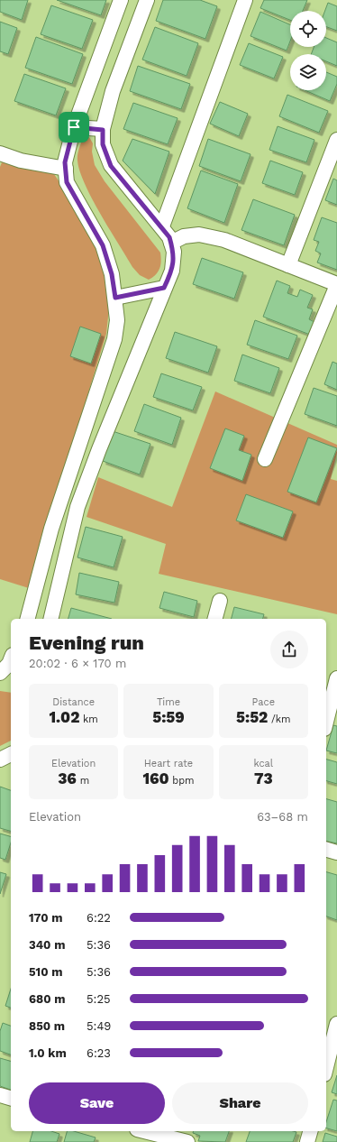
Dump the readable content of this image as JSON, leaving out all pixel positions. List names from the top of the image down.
{
  "page": {
    "heading": ["Evening run", "20:02 · 6 × 170 m"],
    "stats": [
      ["Distance", "1.02 km"],
      ["Time", "5:59"],
      ["Pace", "5:52 /km"],
      ["Elevation", "36 m"],
      ["Heart rate", "160 bpm"],
      ["kcal", "73"]
    ],
    "chart": ["Elevation", "63–68 m"],
    "list": [
      {
        "name": "170 m",
        "note": "6:22"
      },
      {
        "name": "340 m",
        "note": "5:36"
      },
      {
        "name": "510 m",
        "note": "5:36"
      },
      {
        "name": "680 m",
        "note": "5:25"
      },
      {
        "name": "850 m",
        "note": "5:49"
      },
      {
        "name": "1.0 km",
        "note": "6:23"
      }
    ],
    "buttons": ["Save", "Share"]
  }
}
